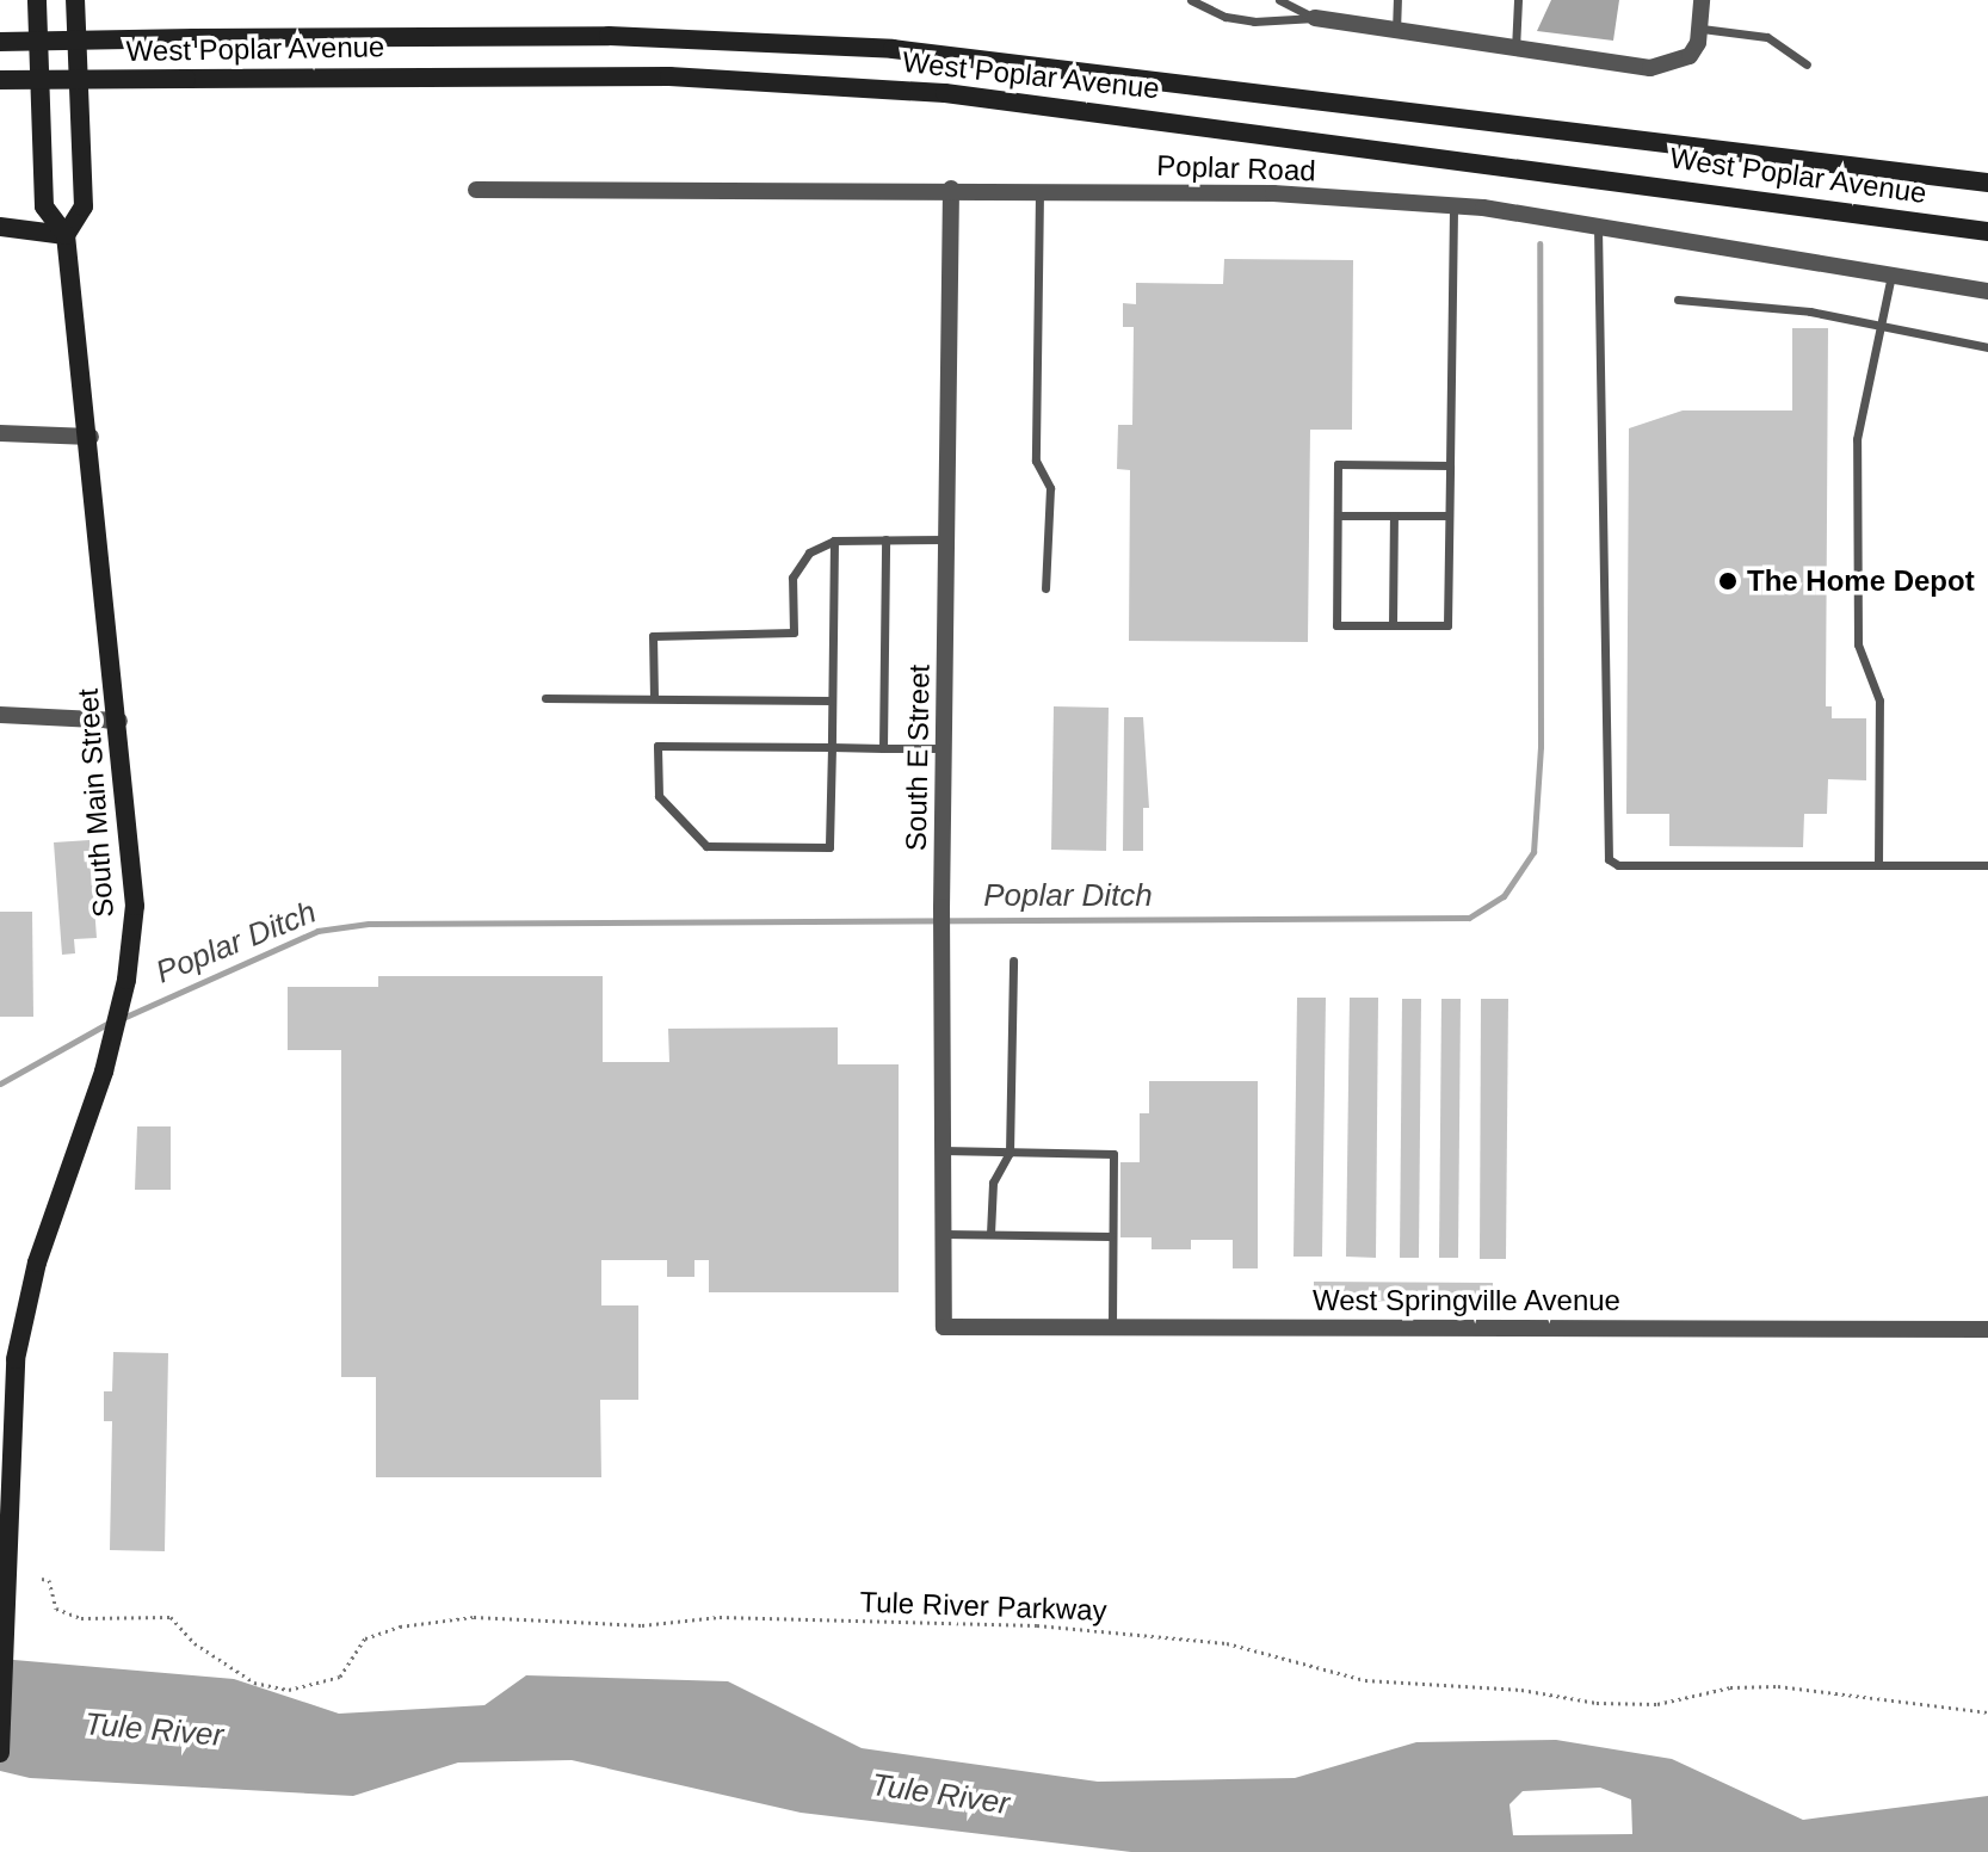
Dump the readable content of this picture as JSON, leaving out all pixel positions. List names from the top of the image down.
{
  "streets": {
    "main road": ["West Poplar Avenue", "South Main Street"],
    "street": ["Poplar Road", "South E Street", "West Springville Avenue"],
    "path": ["Tule River Parkway"]
  },
  "crossings": [
    ["Poplar Road", "South E Street"],
    ["South E Street", "West Springville Avenue"]
  ],
  "water": ["Poplar Ditch", "Tule River"],
  "places": ["The Home Depot"]
}
